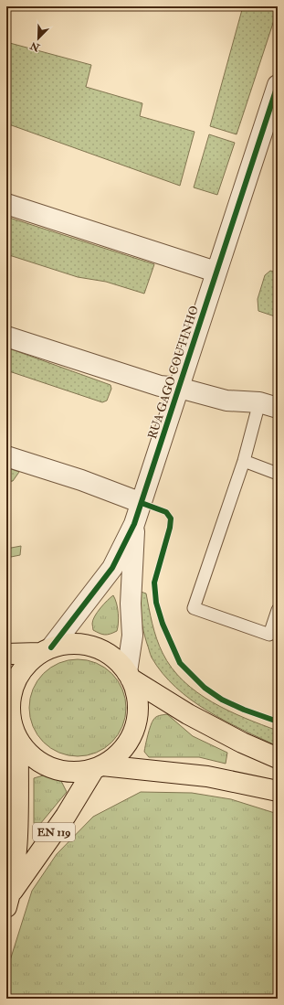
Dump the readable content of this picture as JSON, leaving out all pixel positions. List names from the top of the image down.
{
  "streets": {
    "main road": ["EN 119"],
    "street": ["RUA GAGO COUTINHO"]
  },
  "crossings": [
    ["RUA GAGO COUTINHO", "EN 119"]
  ],
  "north": "bottom left"
}
